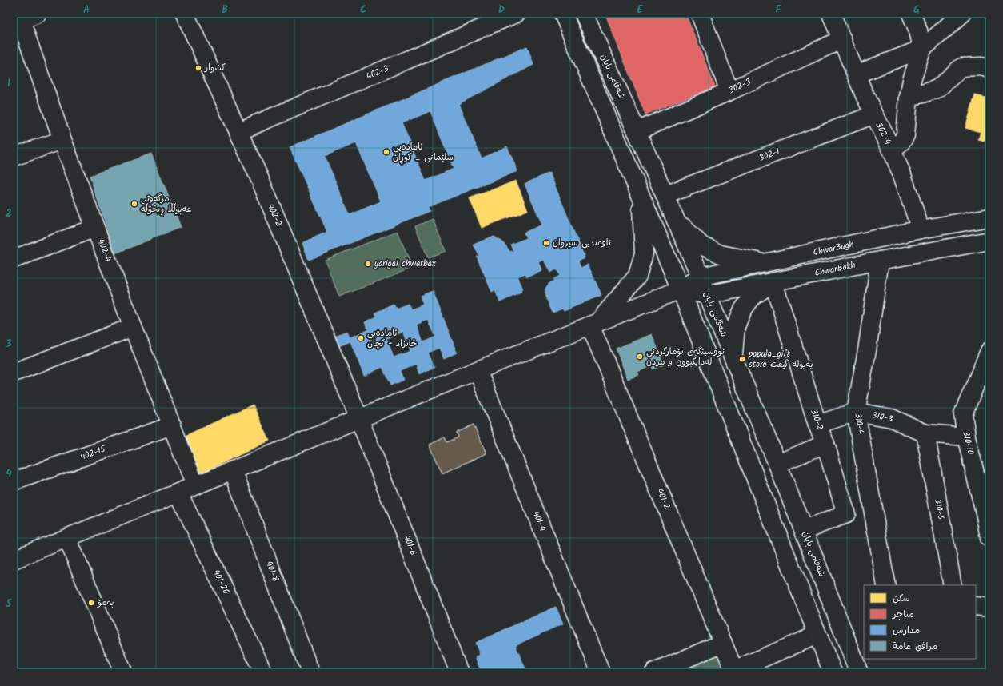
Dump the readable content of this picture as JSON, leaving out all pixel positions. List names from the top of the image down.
{
  "streets": {
    "street": [
      "402-3",
      "شەقامی بابان",
      "302-3",
      "302-4",
      "302-1",
      "402-2",
      "ChwarBagh",
      "402-4",
      "ChwarBakh",
      "310-3",
      "310-2",
      "310-4",
      "310-10",
      "402-15",
      "401-2",
      "310-6",
      "401-4",
      "401-6",
      "401-8",
      "401-20"
    ]
  },
  "crossings": [
    ["402-3", "402-2"],
    ["شەقامی بابان", "302-3"],
    ["شەقامی بابان", "302-1"],
    ["شەقامی بابان", "ChwarBagh"],
    ["شەقامی بابان", "ChwarBakh"],
    ["شەقامی بابان", "310-2"],
    ["302-3", "302-4"],
    ["302-4", "302-1"],
    ["302-4", "ChwarBagh"],
    ["402-2", "ChwarBagh"],
    ["402-2", "401-6"],
    ["ChwarBagh", "402-4"],
    ["ChwarBagh", "ChwarBakh"],
    ["ChwarBagh", "401-2"],
    ["ChwarBagh", "401-4"],
    ["ChwarBagh", "401-6"],
    ["ChwarBagh", "401-8"],
    ["ChwarBagh", "401-20"],
    ["402-4", "402-15"],
    ["ChwarBakh", "310-2"],
    ["ChwarBakh", "310-4"],
    ["310-3", "310-2"],
    ["310-3", "310-4"],
    ["310-3", "310-10"],
    ["310-3", "310-6"]
  ],
  "places": [
    "كشوار",
    "ئامادەیی سلێمانی _ کوڕان",
    "مزگەوتی عەبوڵڵا ڕیخۆڵە",
    "ناوەندیی سیروان",
    "yarigai chwarbax",
    "ئامادەیی خانزاد - کچان",
    "نووسینگەی تۆمارکردنی لەدایکبوون و مردن",
    "papula_gift store پەپولە گیفت",
    "بەمۆ"
  ],
  "legend": [
    "سكن",
    "متاجر",
    "مدارس",
    "مرافق عامة"
  ],
  "grid": {
    "columns": [
      "A",
      "B",
      "C",
      "D",
      "E",
      "F",
      "G"
    ],
    "rows": [
      "1",
      "2",
      "3",
      "4",
      "5"
    ]
  }
}
